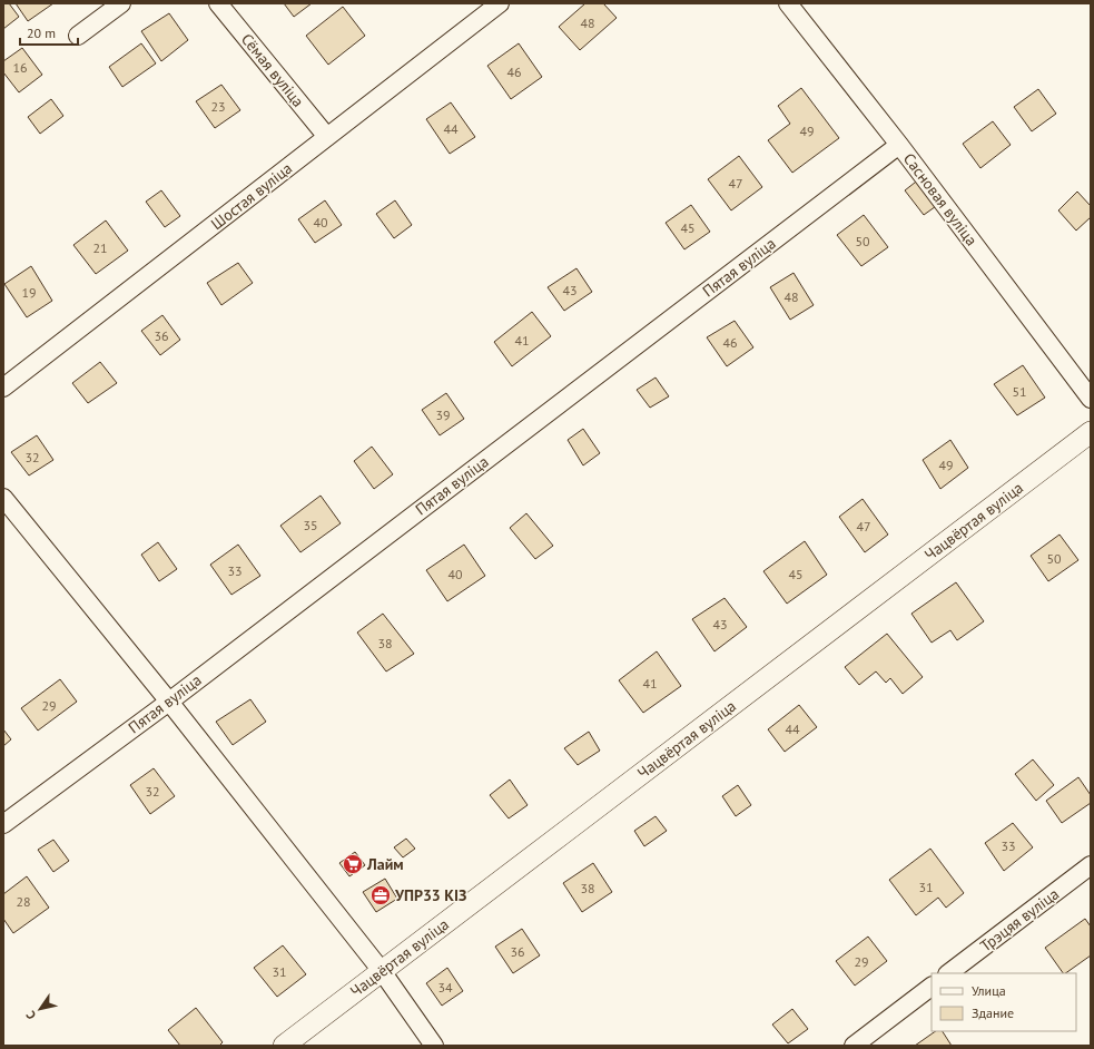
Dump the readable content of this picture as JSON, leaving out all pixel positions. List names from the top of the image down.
{
  "streets": {
    "street": [
      "Сёмая вуліца",
      "Шостая вуліца",
      "Сасновая вуліца",
      "Пятая вуліца",
      "Чацвёртая вуліца",
      "Трэцяя вуліца"
    ]
  },
  "crossings": [
    ["Сёмая вуліца", "Шостая вуліца"],
    ["Сасновая вуліца", "Пятая вуліца"]
  ],
  "places": {
    "supermarket": ["Лайм"],
    "office": ["УПР33 КІЗ"]
  },
  "house_numbers": [
    "48",
    "16",
    "46",
    "23",
    "44",
    "49",
    "47",
    "40",
    "45",
    "50",
    "21",
    "43",
    "19",
    "48",
    "36",
    "41",
    "46",
    "51",
    "39",
    "32",
    "49",
    "35",
    "47",
    "50",
    "33",
    "40",
    "45",
    "43",
    "38",
    "41",
    "29",
    "44",
    "32",
    "33",
    "31",
    "38",
    "28",
    "36",
    "29",
    "31",
    "34"
  ],
  "legend": ["Улица", "Здание"],
  "scale_bar": "20 m",
  "north": "bottom left"
}
